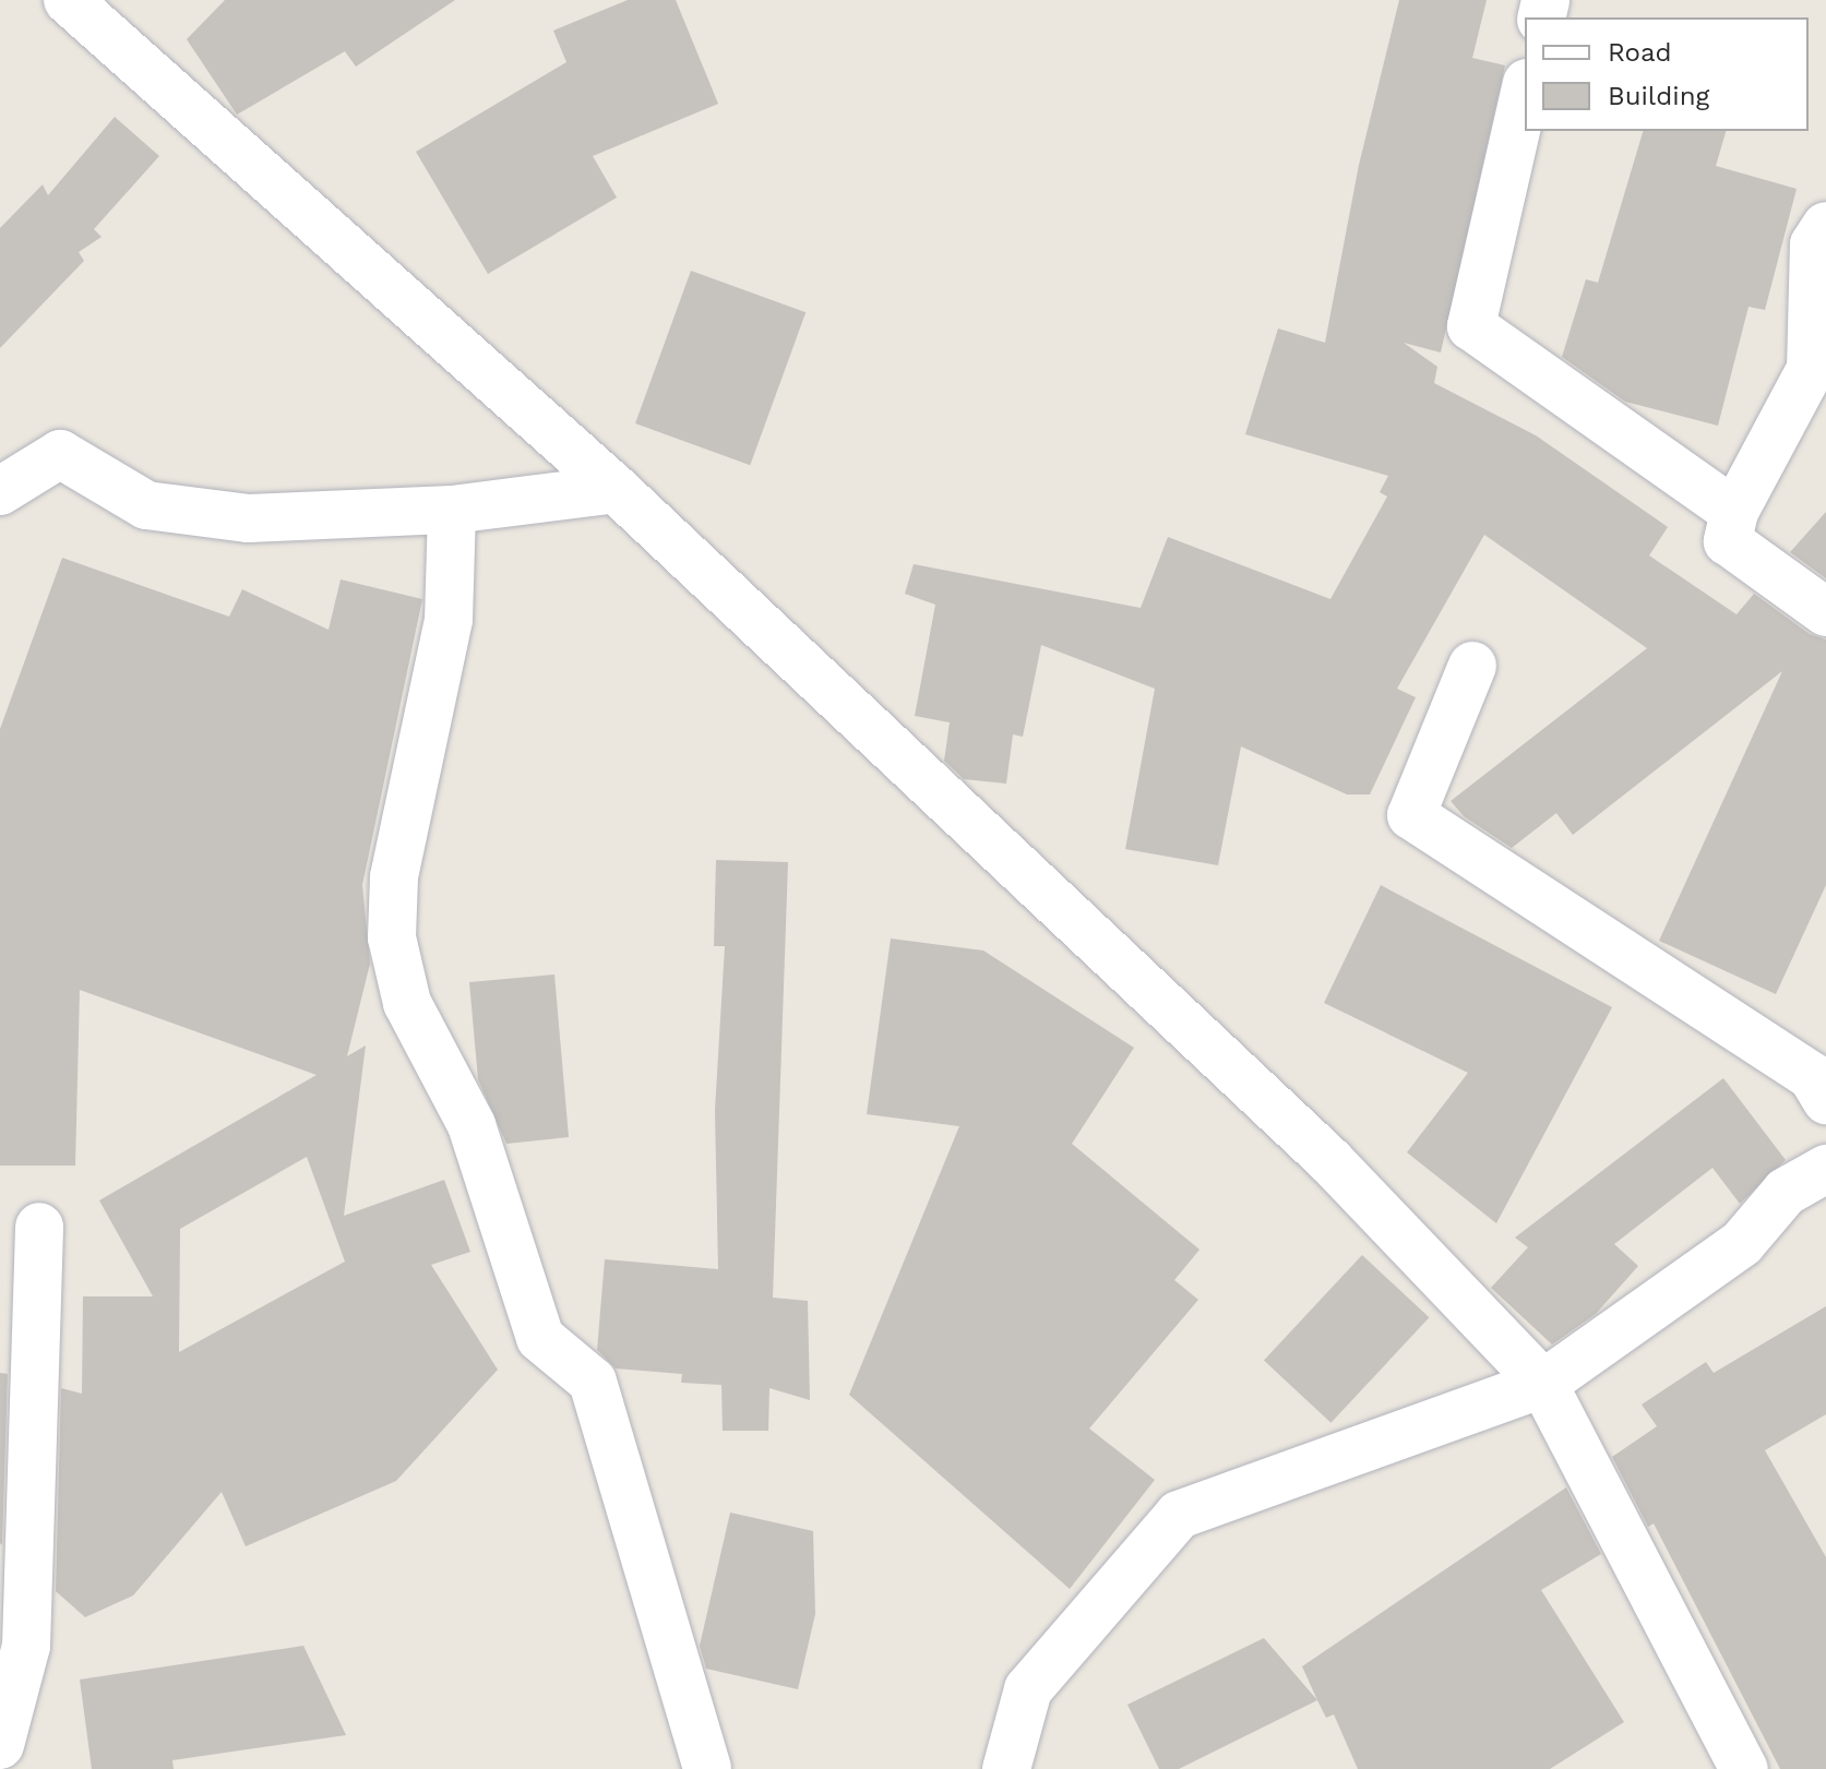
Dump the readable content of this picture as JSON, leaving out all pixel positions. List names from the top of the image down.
{
  "legend": ["Road", "Building"]
}
